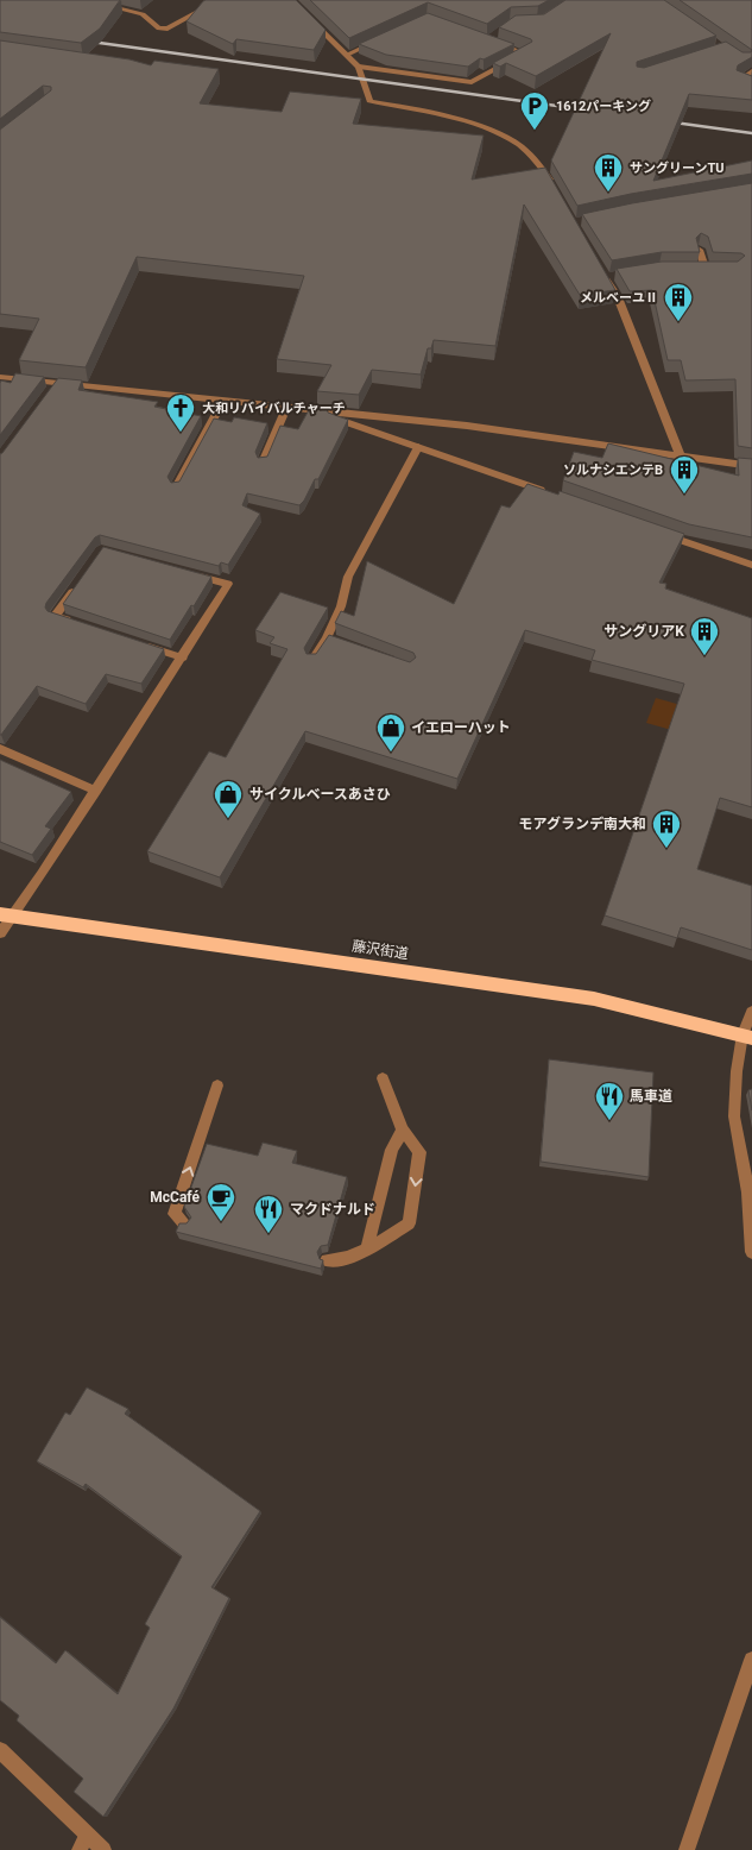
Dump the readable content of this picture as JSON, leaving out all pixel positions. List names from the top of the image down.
{
  "streets": {
    "highway": ["藤沢街道"]
  },
  "places": {
    "parking": ["1612パーキング"],
    "building": [
      "サングリーンTU",
      "メルベーユⅡ",
      "ソルナシエンテB",
      "サングリアK",
      "モアグランデ南大和"
    ],
    "church": ["大和リバイバルチャーチ"],
    "shop": ["イエローハット", "サイクルベースあさひ"],
    "restaurant": ["馬車道", "マクドナルド"],
    "cafe": ["McCafé"]
  }
}
